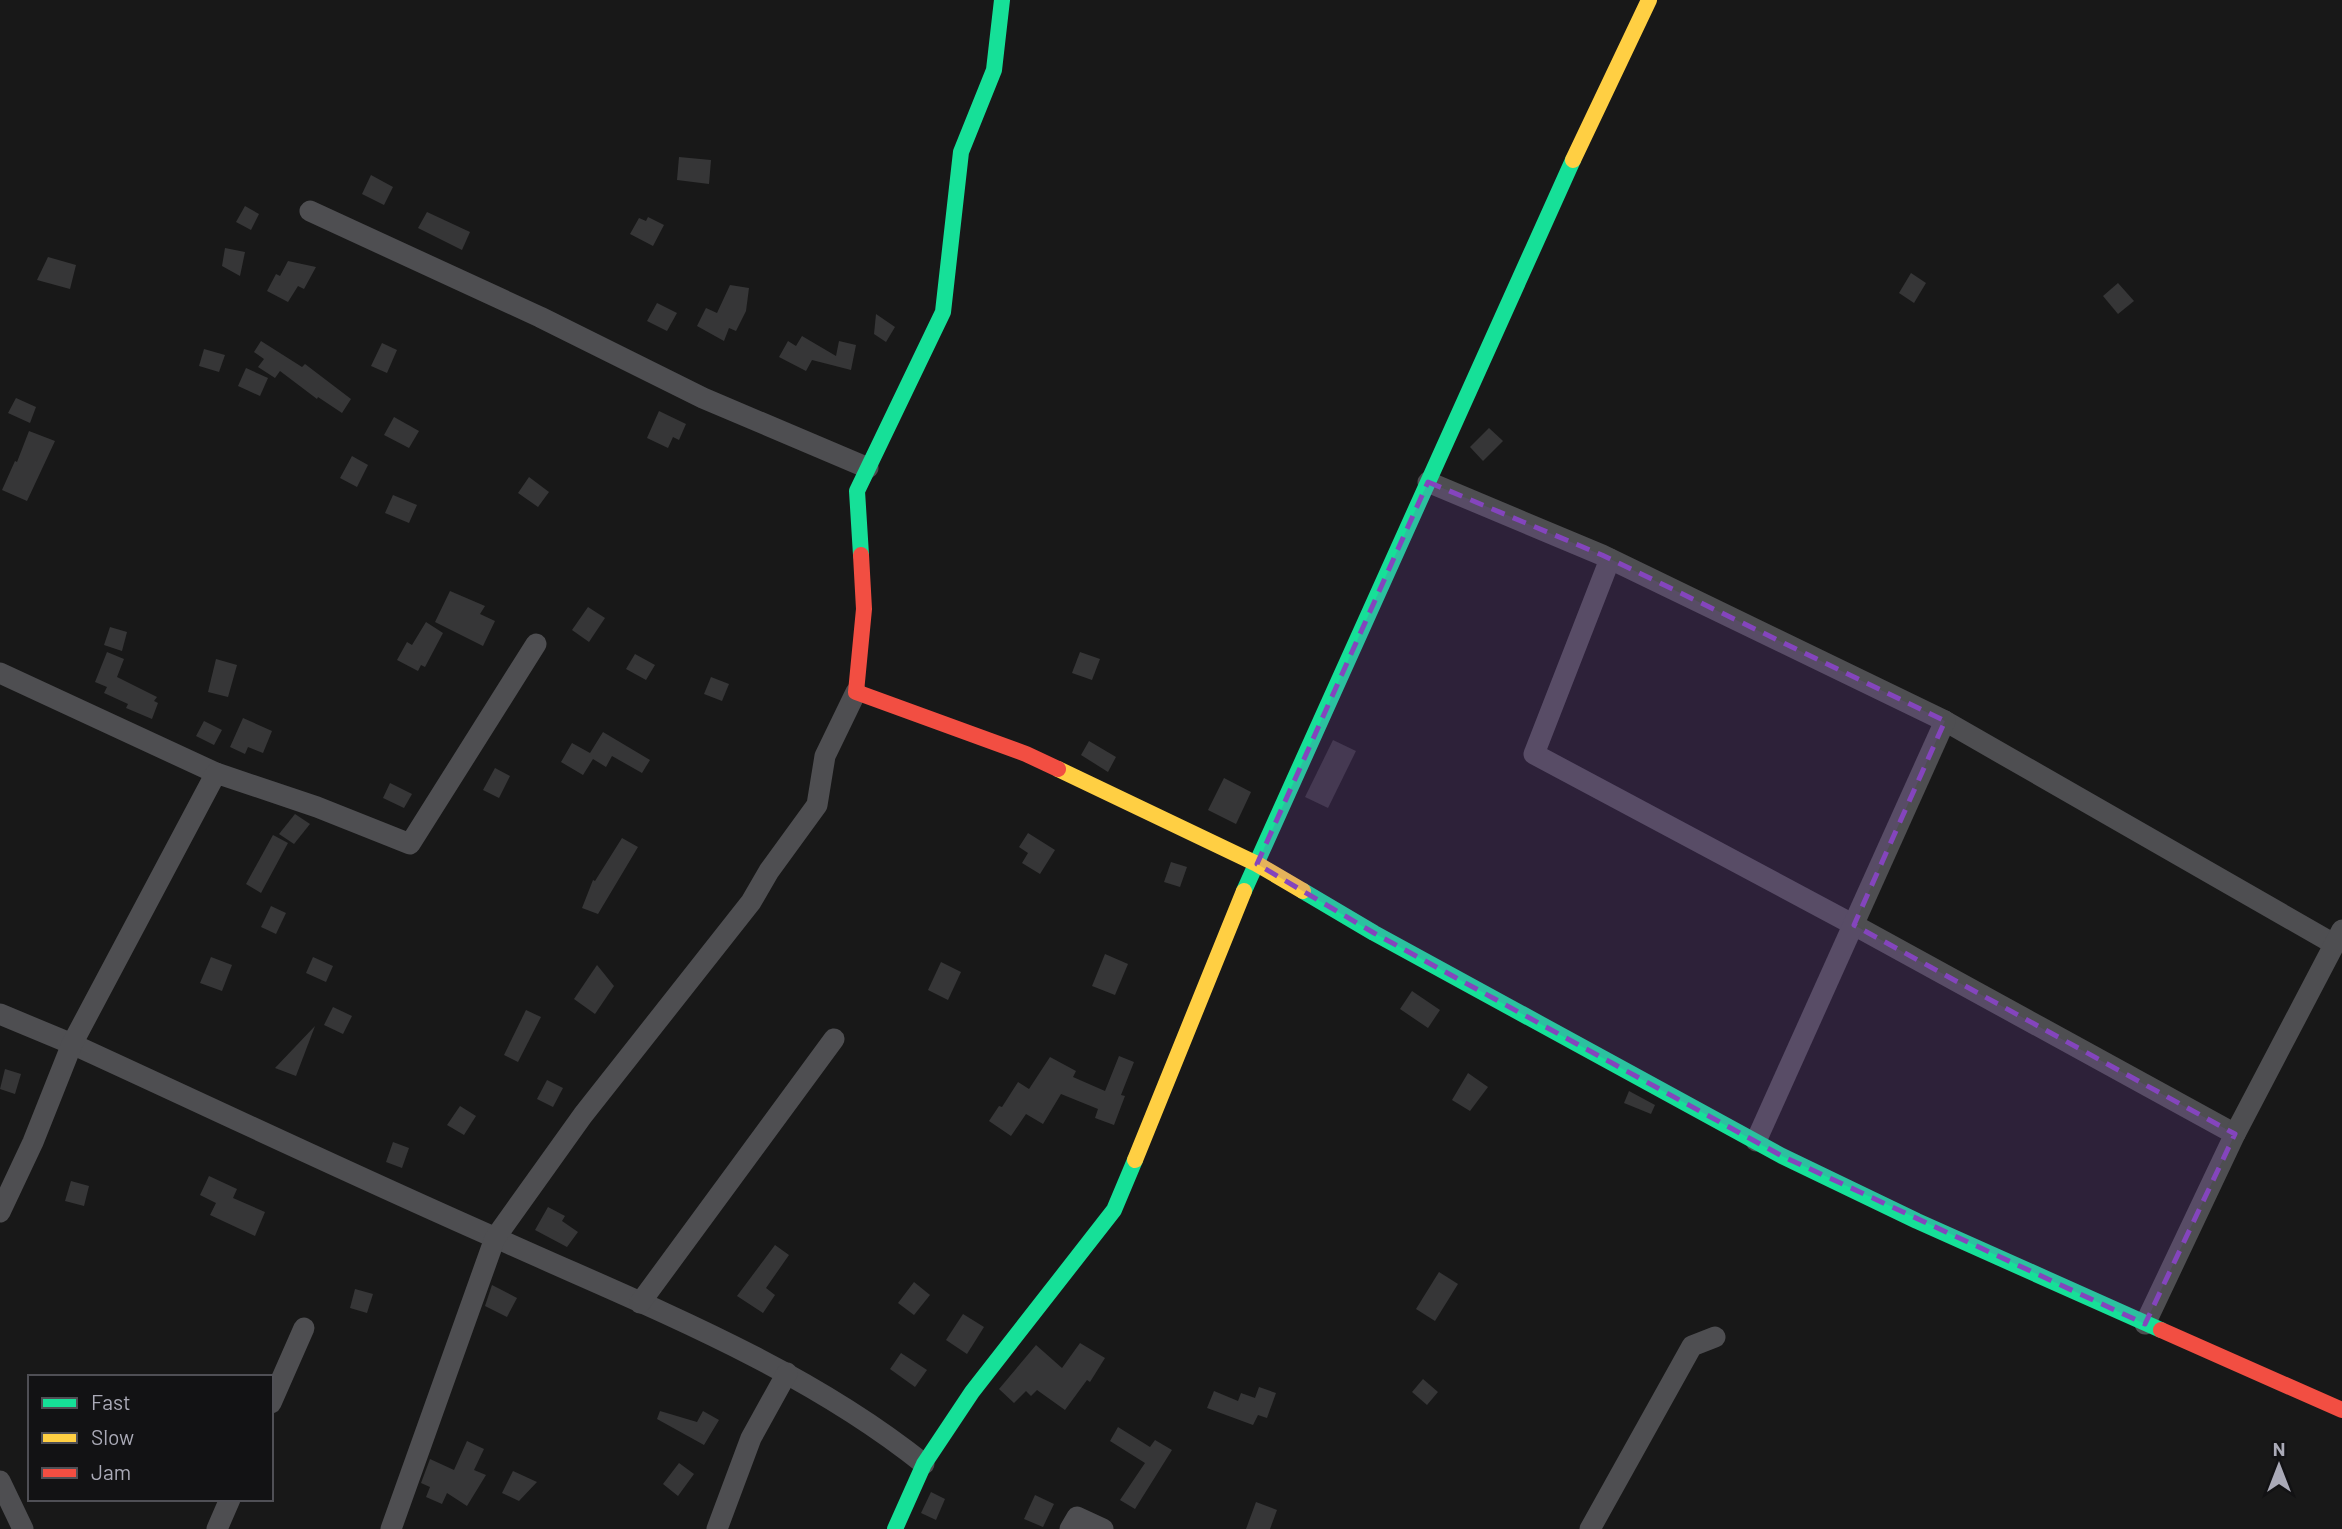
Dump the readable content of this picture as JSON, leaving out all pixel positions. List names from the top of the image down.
{
  "legend": ["Fast", "Slow", "Jam"],
  "north": "top"
}
